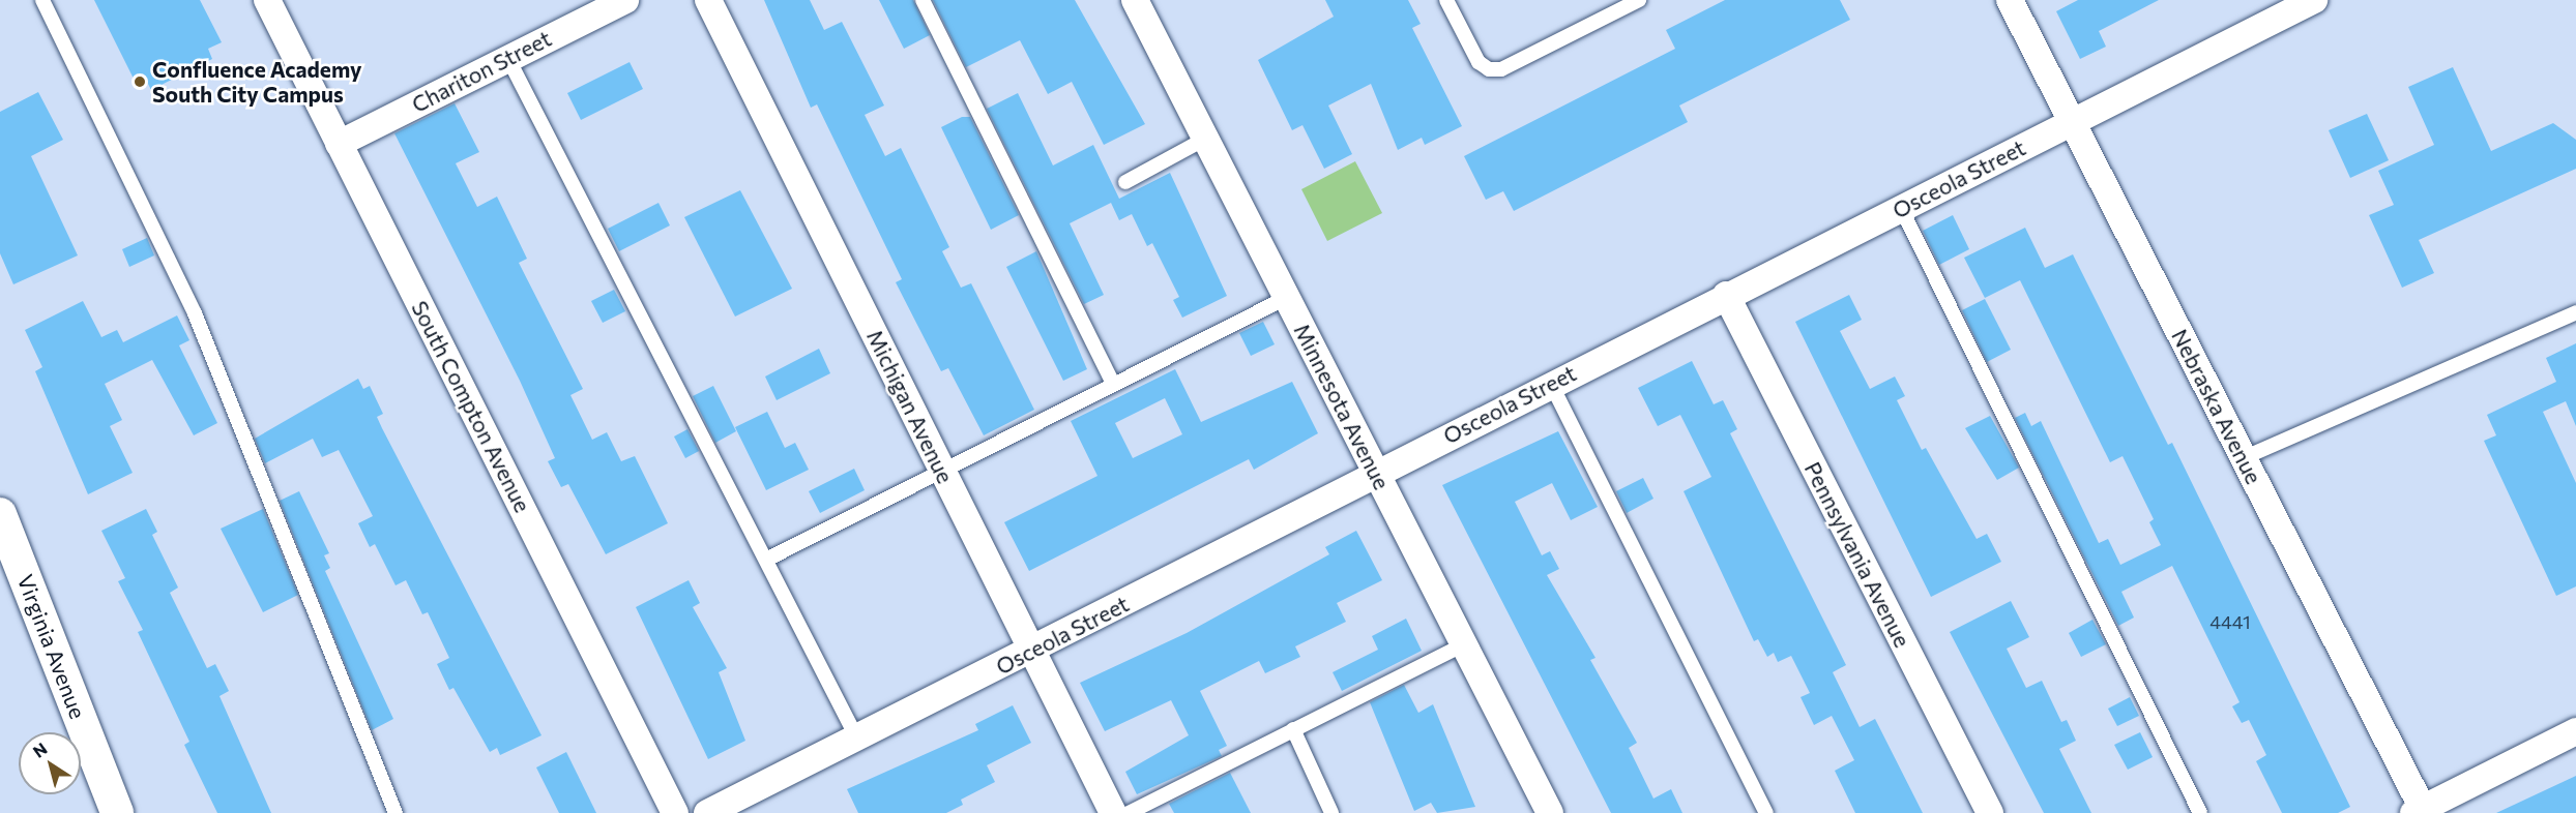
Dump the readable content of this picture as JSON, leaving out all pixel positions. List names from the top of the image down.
{
  "streets": {
    "street": [
      "Chariton Street",
      "Osceola Street",
      "South Compton Avenue",
      "Michigan Avenue",
      "Minnesota Avenue",
      "Nebraska Avenue",
      "Pennsylvania Avenue",
      "Virginia Avenue"
    ]
  },
  "crossings": [
    ["Chariton Street", "South Compton Avenue"],
    ["Osceola Street", "Michigan Avenue"],
    ["Osceola Street", "Minnesota Avenue"],
    ["Osceola Street", "Nebraska Avenue"],
    ["Osceola Street", "Pennsylvania Avenue"]
  ],
  "places": ["Confluence Academy South City Campus"],
  "house_numbers": ["4441"],
  "north": "top left"
}
